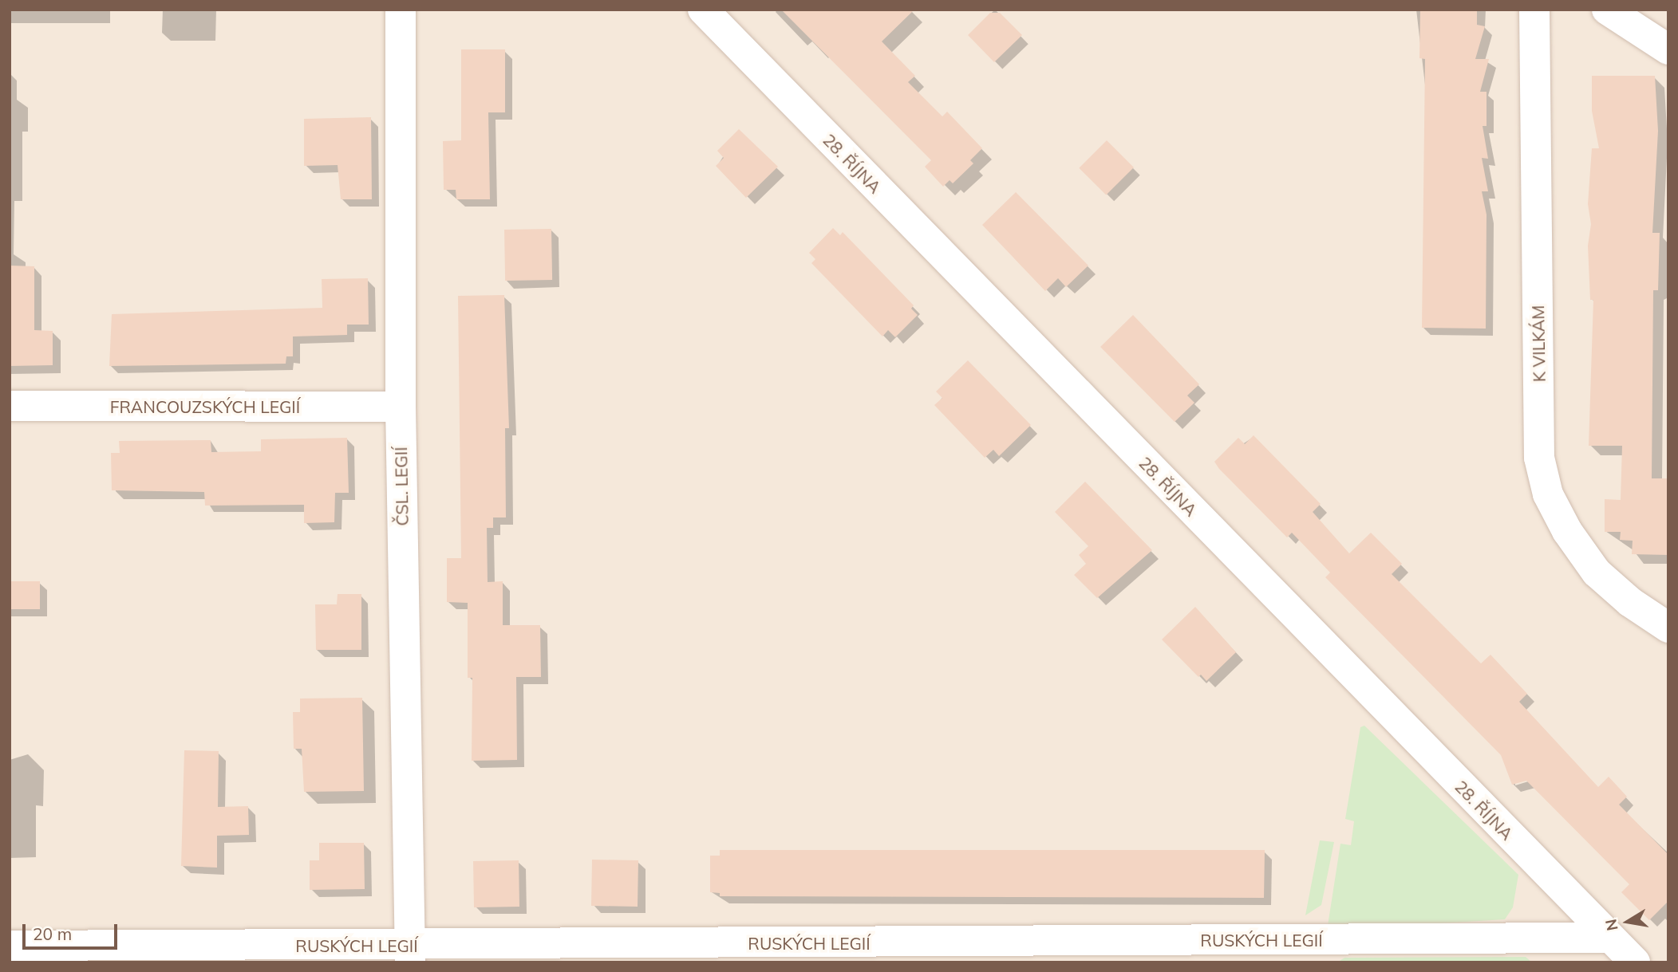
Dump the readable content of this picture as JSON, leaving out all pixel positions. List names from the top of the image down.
{
  "streets": {
    "street": [
      "28. ŘÍJNA",
      "K VILKÁM",
      "FRANCOUZSKÝCH LEGIÍ",
      "ČSL. LEGIÍ",
      "RUSKÝCH LEGIÍ"
    ]
  },
  "crossings": [
    ["28. ŘÍJNA", "RUSKÝCH LEGIÍ"],
    ["FRANCOUZSKÝCH LEGIÍ", "ČSL. LEGIÍ"],
    ["ČSL. LEGIÍ", "RUSKÝCH LEGIÍ"]
  ],
  "scale_bar": "20 m",
  "north": "left"
}
